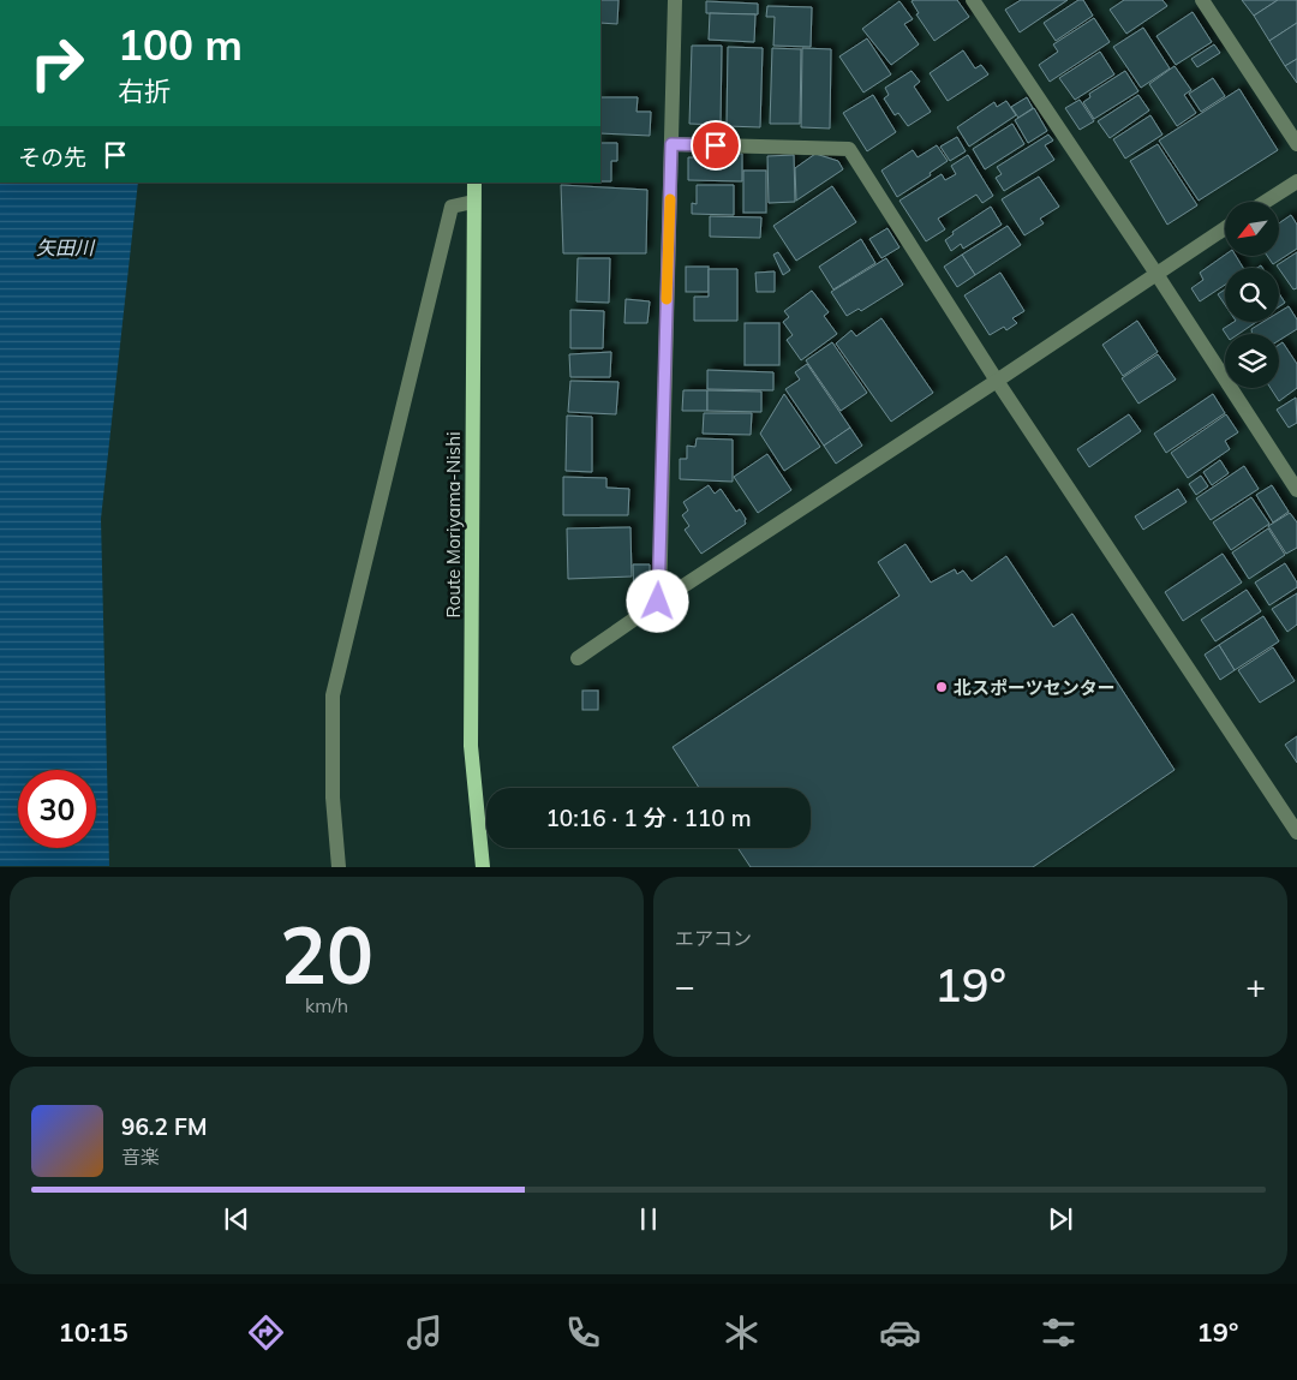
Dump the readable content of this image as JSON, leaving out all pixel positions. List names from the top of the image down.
{
  "streets": {
    "main road": ["Route Moriyama-Nishi"]
  },
  "water": ["矢田川"],
  "places": ["北スポーツセンター"],
  "north": "bottom left",
  "page": {
    "turn": ["100 m", "右折"],
    "then": "その先",
    "limit": "30",
    "trip": "10:16 · 1 分 · 110 m",
    "tile": [
      ["20", "km/h"],
      "エアコン"
    ],
    "heat": ["−", "19°", "+"],
    "song": ["96.2 FM", "音楽"],
    "tabs": ["10:15", "19°"]
  }
}
